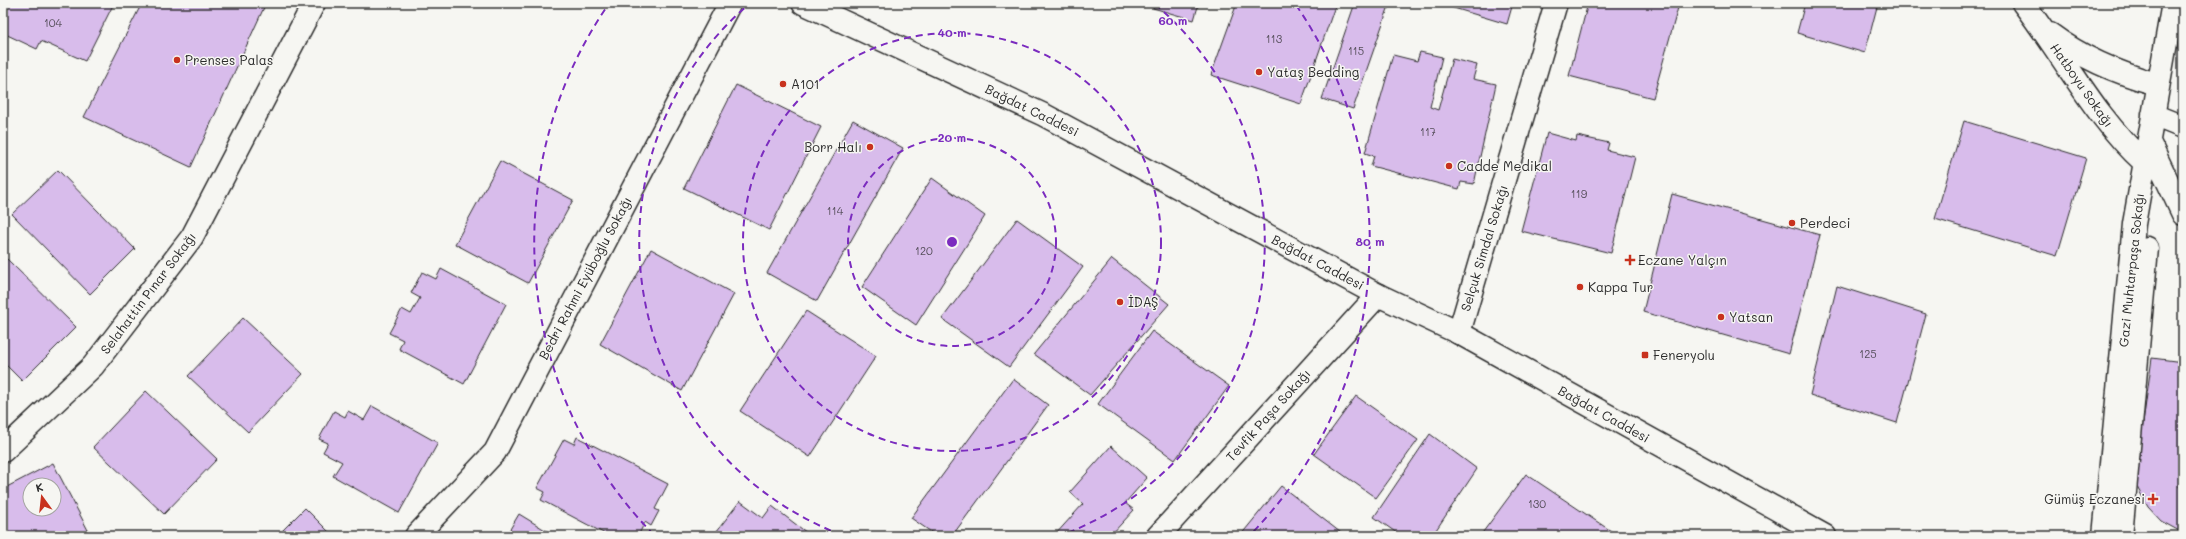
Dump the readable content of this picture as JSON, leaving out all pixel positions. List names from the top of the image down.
{
  "streets": {
    "street": [
      "Hatboyu Sokağı",
      "Bağdat Caddesi",
      "Selçuk Simdal Sokağı",
      "Gazi Muhtarpaşa Sokağı",
      "Bedri Rahmi Eyüboğlu Sokağı",
      "Selahattin Pınar Sokağı",
      "Tevfik Paşa Sokağı"
    ]
  },
  "crossings": [
    ["Hatboyu Sokağı", "Gazi Muhtarpaşa Sokağı"],
    ["Bağdat Caddesi", "Selçuk Simdal Sokağı"],
    ["Bağdat Caddesi", "Tevfik Paşa Sokağı"]
  ],
  "places": {
    "other": [
      "Prenses Palas",
      "Yataş Bedding",
      "A101",
      "Borr Halı",
      "Cadde Medikal",
      "Perdeci",
      "Kappa Tur",
      "İDAŞ",
      "Yatsan"
    ],
    "health": ["Eczane Yalçın", "Gümüş Eczanesi"],
    "transit": ["Feneryolu"]
  },
  "house_numbers": [
    "104",
    "113",
    "115",
    "117",
    "119",
    "114",
    "120",
    "125",
    "130"
  ],
  "north": "top",
  "rings": [
    "60 m",
    "40 m",
    "20 m",
    "80 m"
  ]
}
